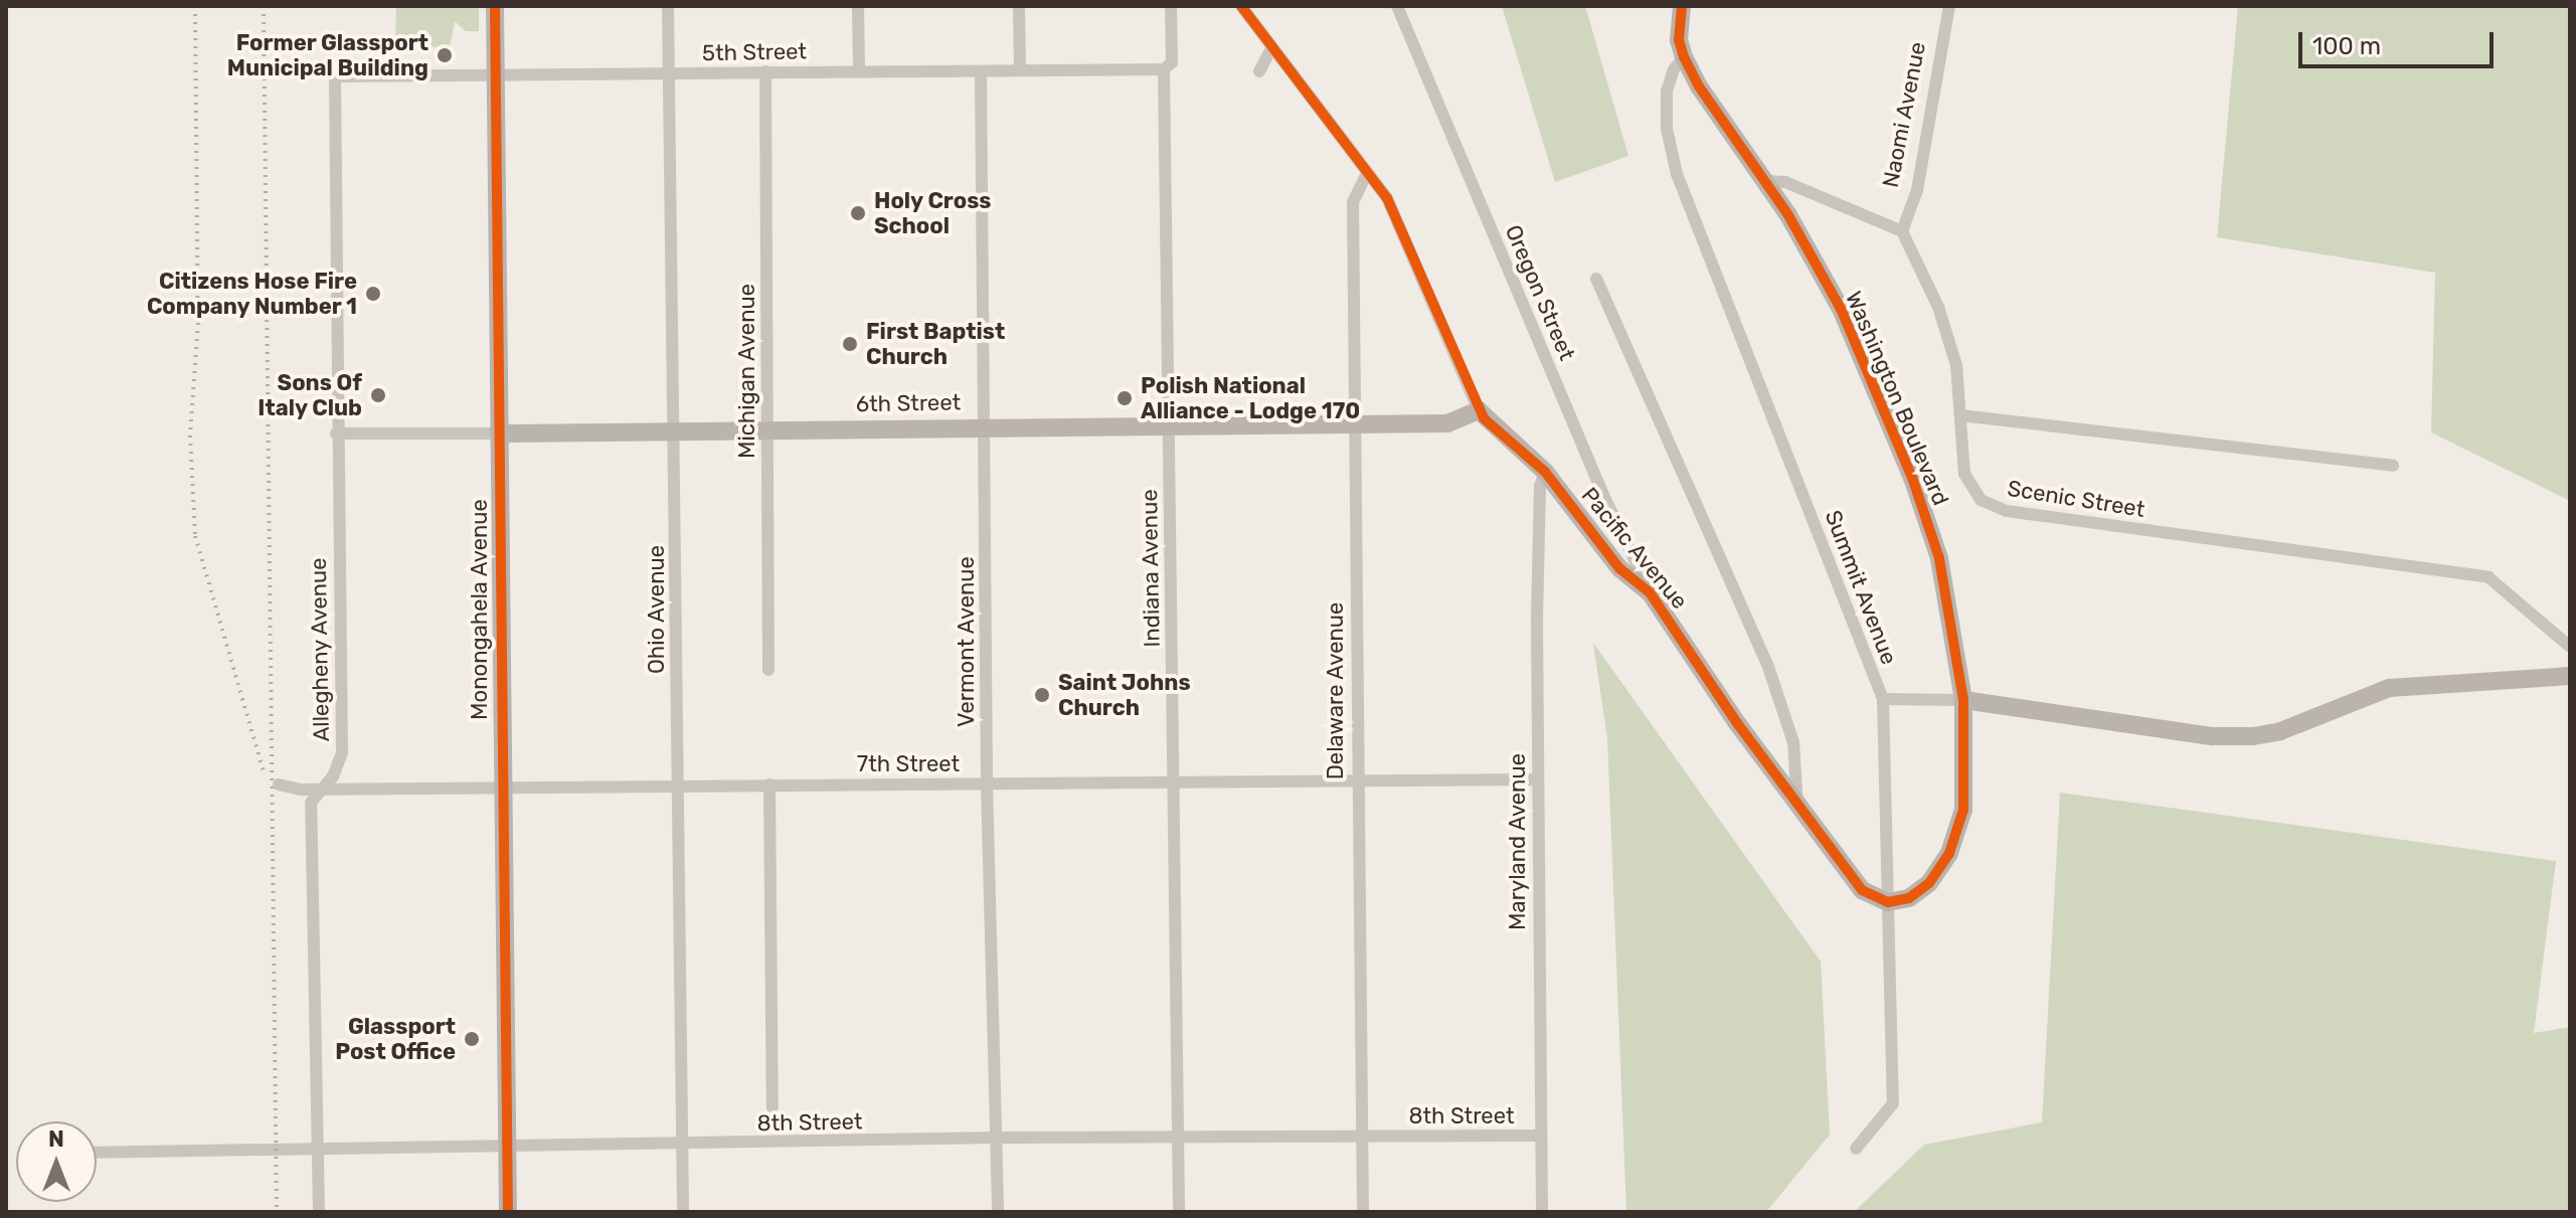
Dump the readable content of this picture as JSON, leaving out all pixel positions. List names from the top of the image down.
{
  "streets": {
    "street": [
      "5th Street",
      "Naomi Avenue",
      "Oregon Street",
      "Michigan Avenue",
      "Washington Boulevard",
      "6th Street",
      "Scenic Street",
      "Pacific Avenue",
      "Indiana Avenue",
      "Summit Avenue",
      "Monongahela Avenue",
      "Ohio Avenue",
      "Vermont Avenue",
      "Allegheny Avenue",
      "Delaware Avenue",
      "7th Street",
      "Maryland Avenue",
      "8th Street"
    ]
  },
  "crossings": [
    ["5th Street", "Michigan Avenue"],
    ["5th Street", "Indiana Avenue"],
    ["5th Street", "Monongahela Avenue"],
    ["5th Street", "Ohio Avenue"],
    ["5th Street", "Vermont Avenue"],
    ["5th Street", "Allegheny Avenue"],
    ["Naomi Avenue", "Scenic Street"],
    ["Oregon Street", "Pacific Avenue"],
    ["Michigan Avenue", "6th Street"],
    ["Washington Boulevard", "Summit Avenue"],
    ["6th Street", "Pacific Avenue"],
    ["6th Street", "Indiana Avenue"],
    ["6th Street", "Monongahela Avenue"],
    ["6th Street", "Ohio Avenue"],
    ["6th Street", "Vermont Avenue"],
    ["6th Street", "Allegheny Avenue"],
    ["6th Street", "Delaware Avenue"],
    ["Pacific Avenue", "Summit Avenue"],
    ["Pacific Avenue", "Delaware Avenue"],
    ["Pacific Avenue", "Maryland Avenue"],
    ["Indiana Avenue", "7th Street"],
    ["Indiana Avenue", "8th Street"],
    ["Monongahela Avenue", "7th Street"],
    ["Monongahela Avenue", "8th Street"],
    ["Ohio Avenue", "7th Street"],
    ["Ohio Avenue", "8th Street"],
    ["Vermont Avenue", "7th Street"],
    ["Vermont Avenue", "8th Street"],
    ["Allegheny Avenue", "7th Street"],
    ["Allegheny Avenue", "8th Street"],
    ["Delaware Avenue", "7th Street"],
    ["Delaware Avenue", "8th Street"],
    ["7th Street", "Maryland Avenue"],
    ["Maryland Avenue", "8th Street"]
  ],
  "places": [
    "Former Glassport Municipal Building",
    "Holy Cross School",
    "Citizens Hose Fire Company Number 1",
    "First Baptist Church",
    "Sons Of Italy Club",
    "Polish National Alliance - Lodge 170",
    "Saint Johns Church",
    "Glassport Post Office"
  ],
  "scale_bar": "100 m",
  "north": "top"
}
